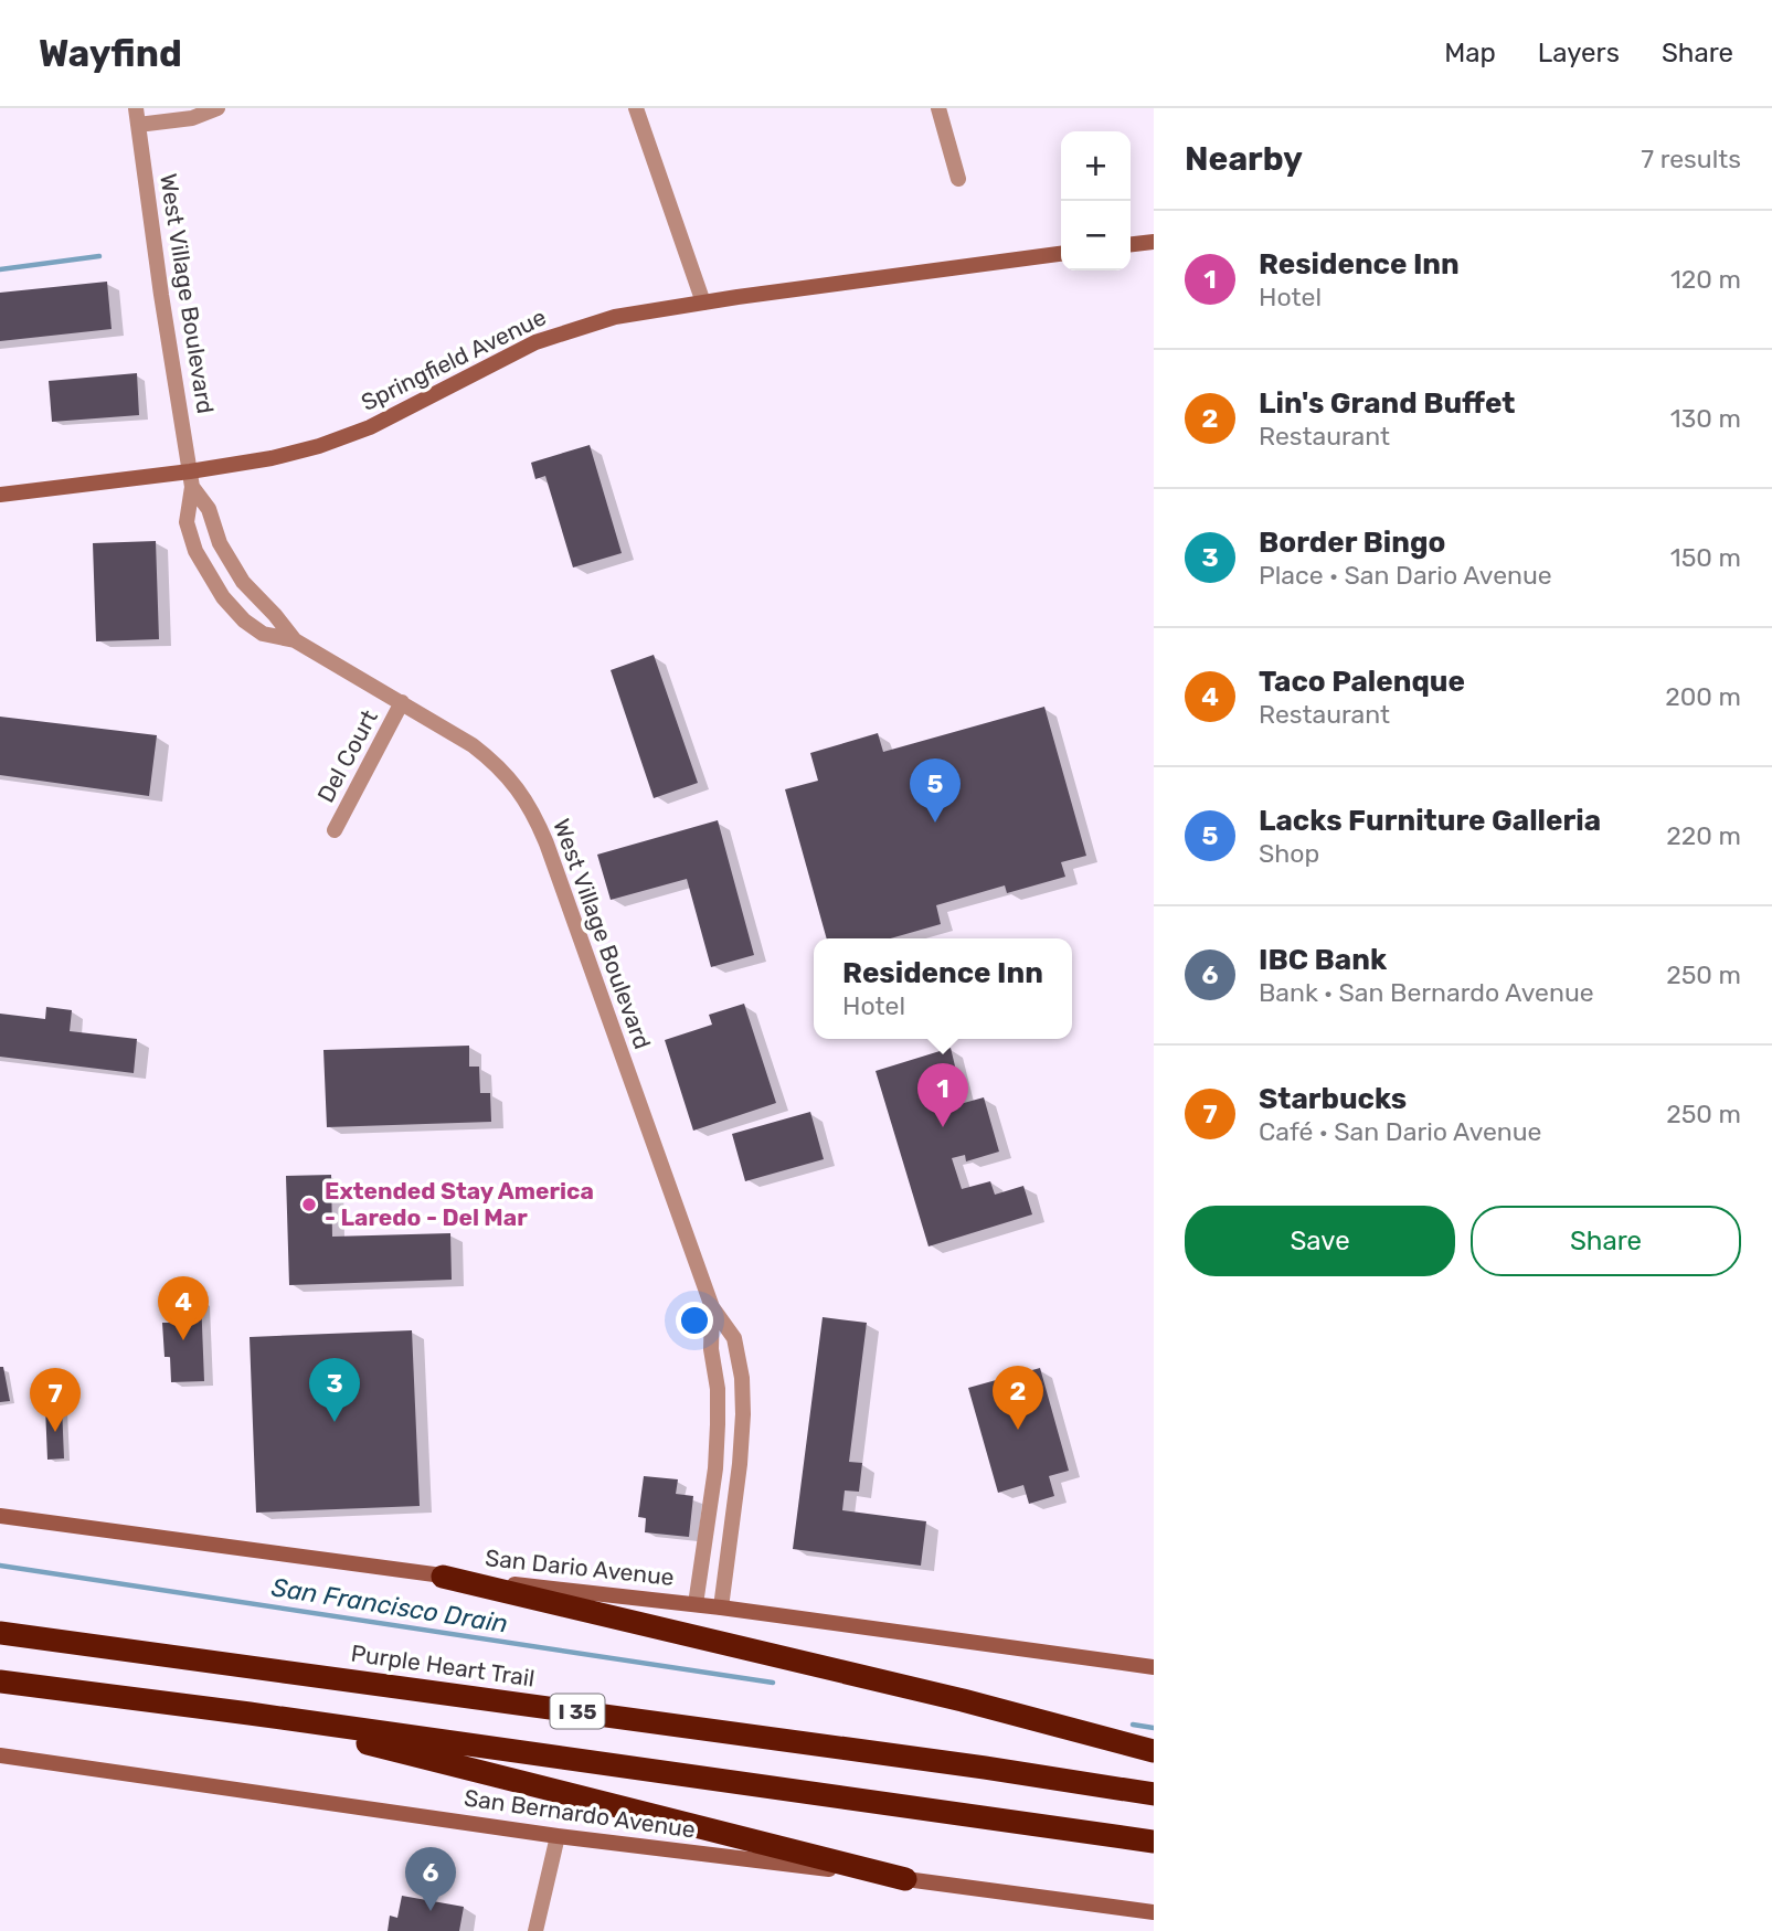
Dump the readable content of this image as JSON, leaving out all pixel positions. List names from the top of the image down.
{
  "streets": {
    "highway": ["Purple Heart Trail", "I 35"],
    "main road": ["Springfield Avenue", "San Dario Avenue", "San Bernardo Avenue"],
    "street": ["West Village Boulevard", "Del Court"]
  },
  "crossings": [
    ["West Village Boulevard", "Springfield Avenue"],
    ["West Village Boulevard", "Del Court"],
    ["West Village Boulevard", "San Dario Avenue"]
  ],
  "water": ["San Francisco Drain"],
  "places": ["Extended Stay America - Laredo - Del Mar"],
  "page": {
    "header": "Wayfind",
    "nav": ["Map", "Layers", "Share"],
    "heading": ["Nearby", "7 results"],
    "map_buttons": ["+", "−"],
    "list": [
      {
        "mark": "1",
        "name": "Residence Inn",
        "note": "Hotel",
        "value": "120 m"
      },
      {
        "mark": "2",
        "name": "Lin's Grand Buffet",
        "note": "Restaurant",
        "value": "130 m"
      },
      {
        "mark": "3",
        "name": "Border Bingo",
        "note": "Place · San Dario Avenue",
        "value": "150 m"
      },
      {
        "mark": "4",
        "name": "Taco Palenque",
        "note": "Restaurant",
        "value": "200 m"
      },
      {
        "mark": "5",
        "name": "Lacks Furniture Galleria",
        "note": "Shop",
        "value": "220 m"
      },
      {
        "mark": "6",
        "name": "IBC Bank",
        "note": "Bank · San Bernardo Avenue",
        "value": "250 m"
      },
      {
        "mark": "7",
        "name": "Starbucks",
        "note": "Café · San Dario Avenue",
        "value": "250 m"
      }
    ],
    "pins": [
      "5",
      "1",
      "4",
      "3",
      "2",
      "7",
      "6"
    ],
    "popup": ["Residence Inn", "Hotel"],
    "buttons": ["Save", "Share"]
  }
}
